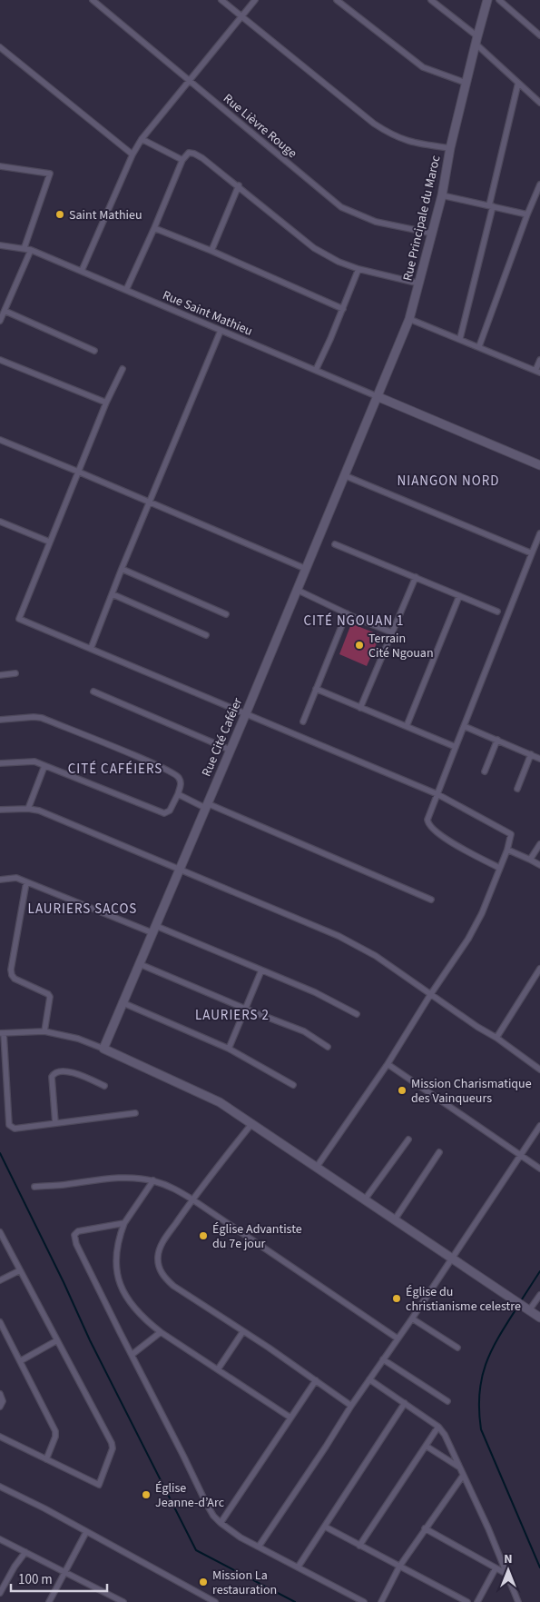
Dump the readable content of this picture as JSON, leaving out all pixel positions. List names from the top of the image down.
{
  "streets": {
    "street": [
      "Rue Lièvre Rouge",
      "Rue Principale du Maroc",
      "Rue Saint Mathieu",
      "Rue Cité Caféier"
    ]
  },
  "crossings": [
    ["Rue Lièvre Rouge", "Rue Principale du Maroc"],
    ["Rue Principale du Maroc", "Rue Saint Mathieu"],
    ["Rue Principale du Maroc", "Rue Cité Caféier"]
  ],
  "districts": [
    "NIANGON NORD",
    "CITÉ NGOUAN 1",
    "CITÉ CAFÉIERS",
    "LAURIERS SACOS",
    "LAURIERS 2"
  ],
  "places": [
    "Saint Mathieu",
    "Terrain Cité Ngouan",
    "Mission Charismatique des Vainqueurs",
    "Église Advantiste du 7e jour",
    "Église du christianisme celestre",
    "Église Jeanne-d’Arc",
    "Mission La restauration"
  ],
  "scale_bar": "100 m",
  "north": "top"
}
